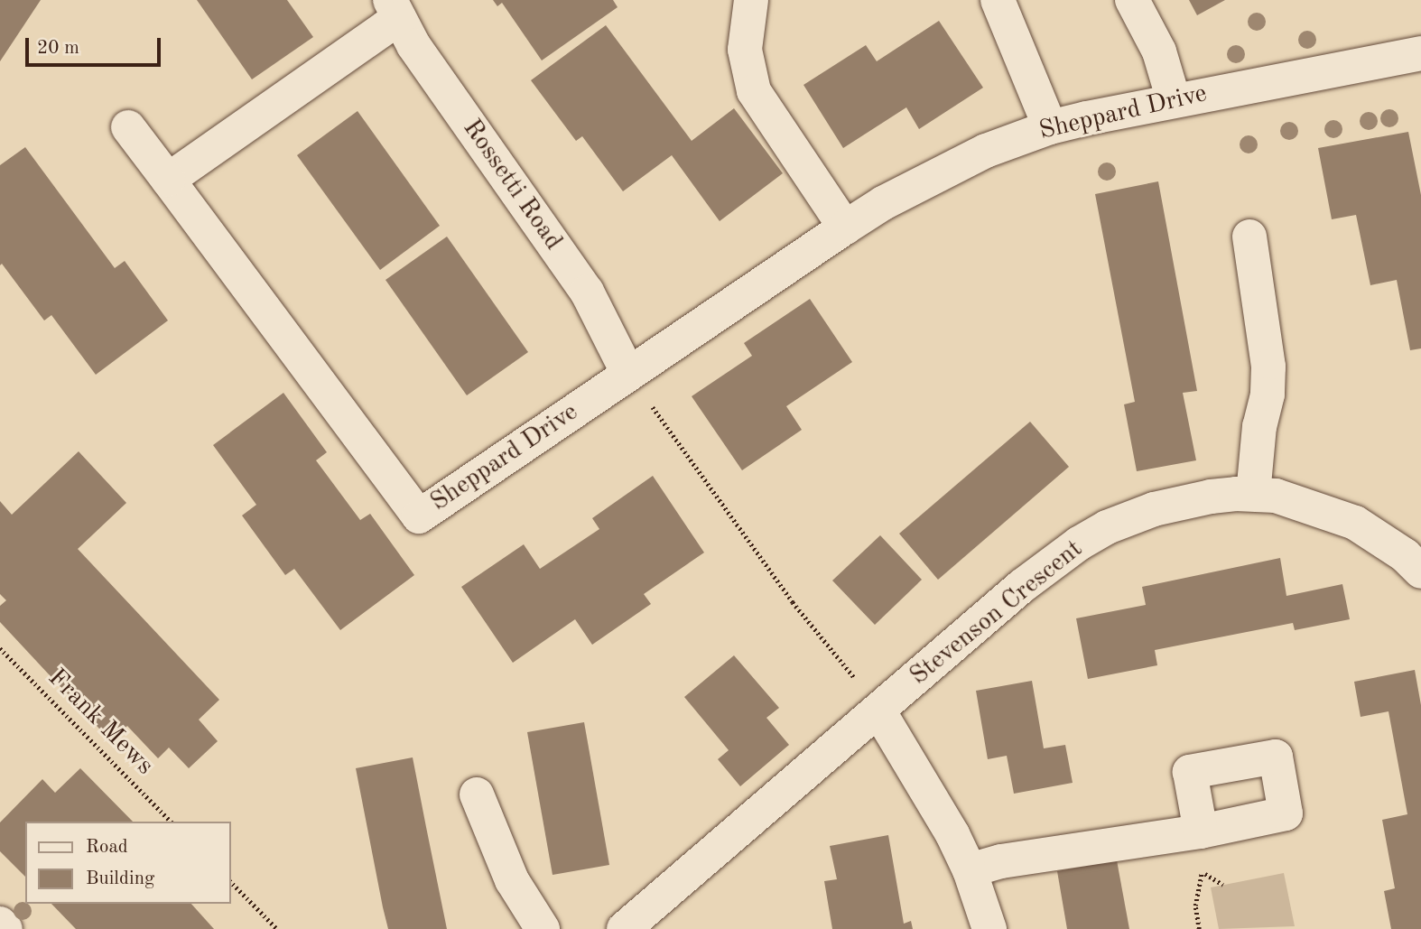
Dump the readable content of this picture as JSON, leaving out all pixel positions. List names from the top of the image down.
{
  "streets": {
    "street": ["Sheppard Drive", "Rossetti Road", "Stevenson Crescent"],
    "path": ["Frank Mews"]
  },
  "crossings": [
    ["Sheppard Drive", "Rossetti Road"]
  ],
  "legend": ["Road", "Building"],
  "scale_bar": "20 m"
}
